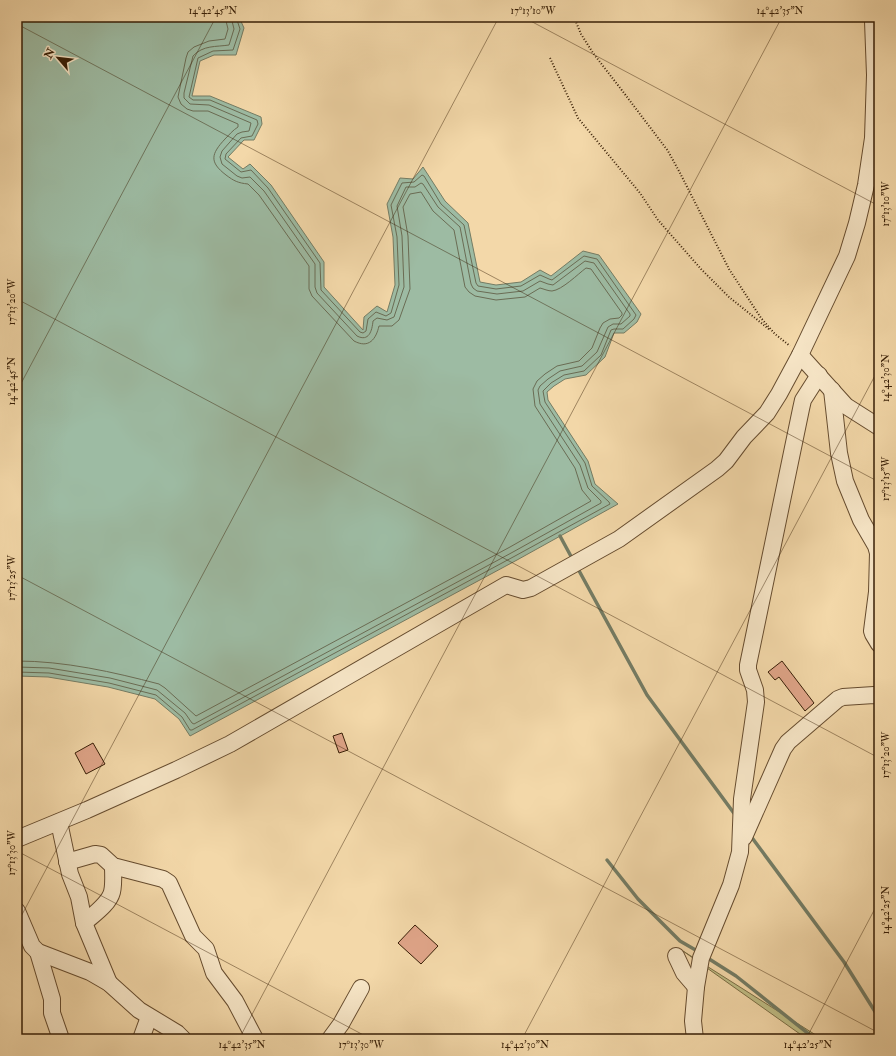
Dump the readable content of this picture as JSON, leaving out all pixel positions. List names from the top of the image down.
{
  "north": "top left",
  "coordinates": [
    "14°42'45\"N",
    "17°13'10\"W",
    "14°42'35\"N",
    "17°13'20\"W",
    "14°42'30\"N",
    "17°13'15\"W",
    "17°13'25\"W",
    "17°13'30\"W",
    "14°42'25\"N"
  ]
}
